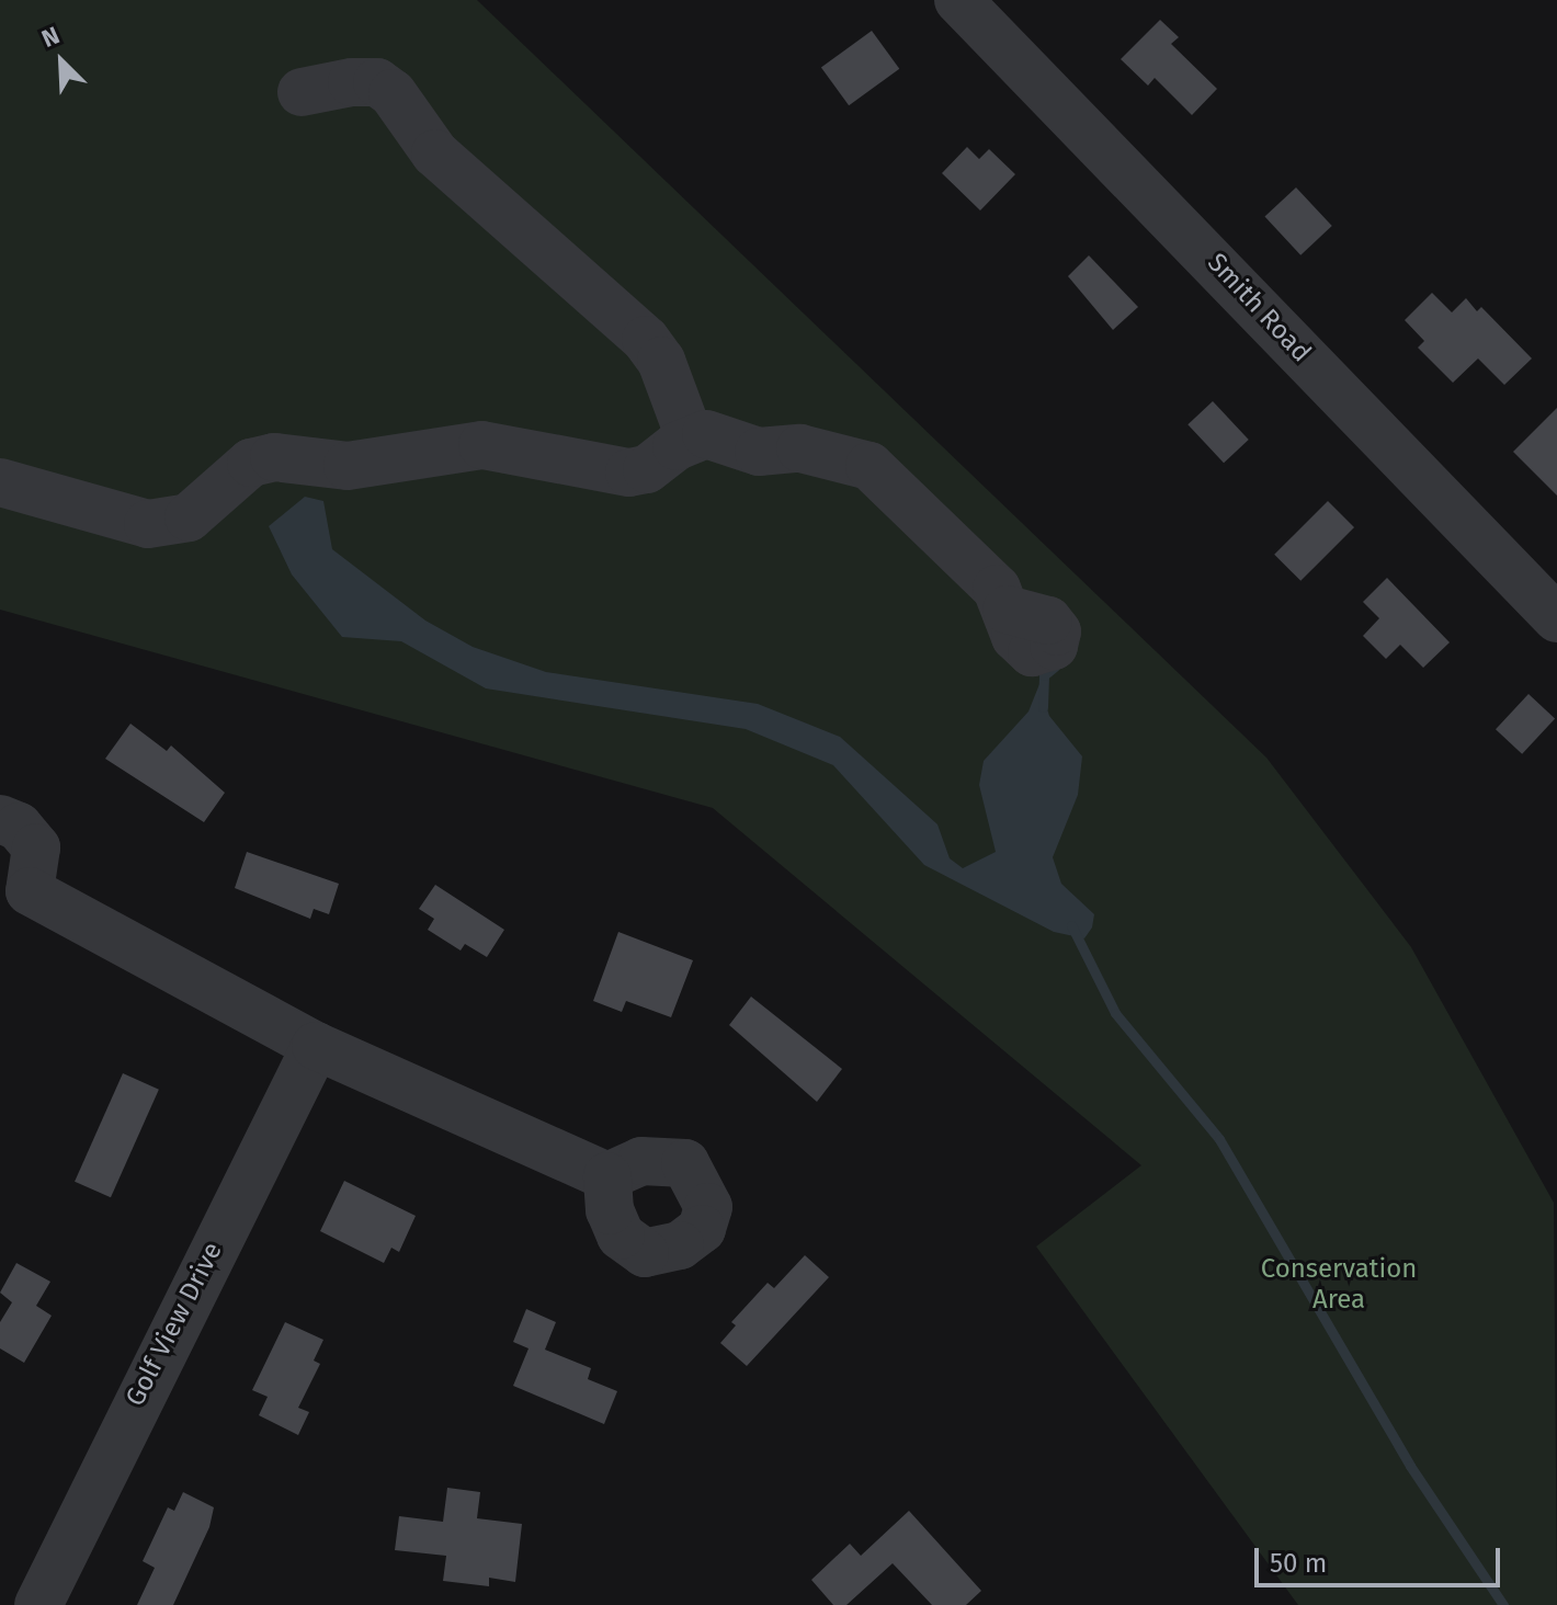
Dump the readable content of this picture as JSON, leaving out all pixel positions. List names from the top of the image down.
{
  "streets": {
    "street": ["Smith Road", "Golf View Drive"]
  },
  "parks": ["Conservation Area"],
  "scale_bar": "50 m",
  "north": "top left"
}
